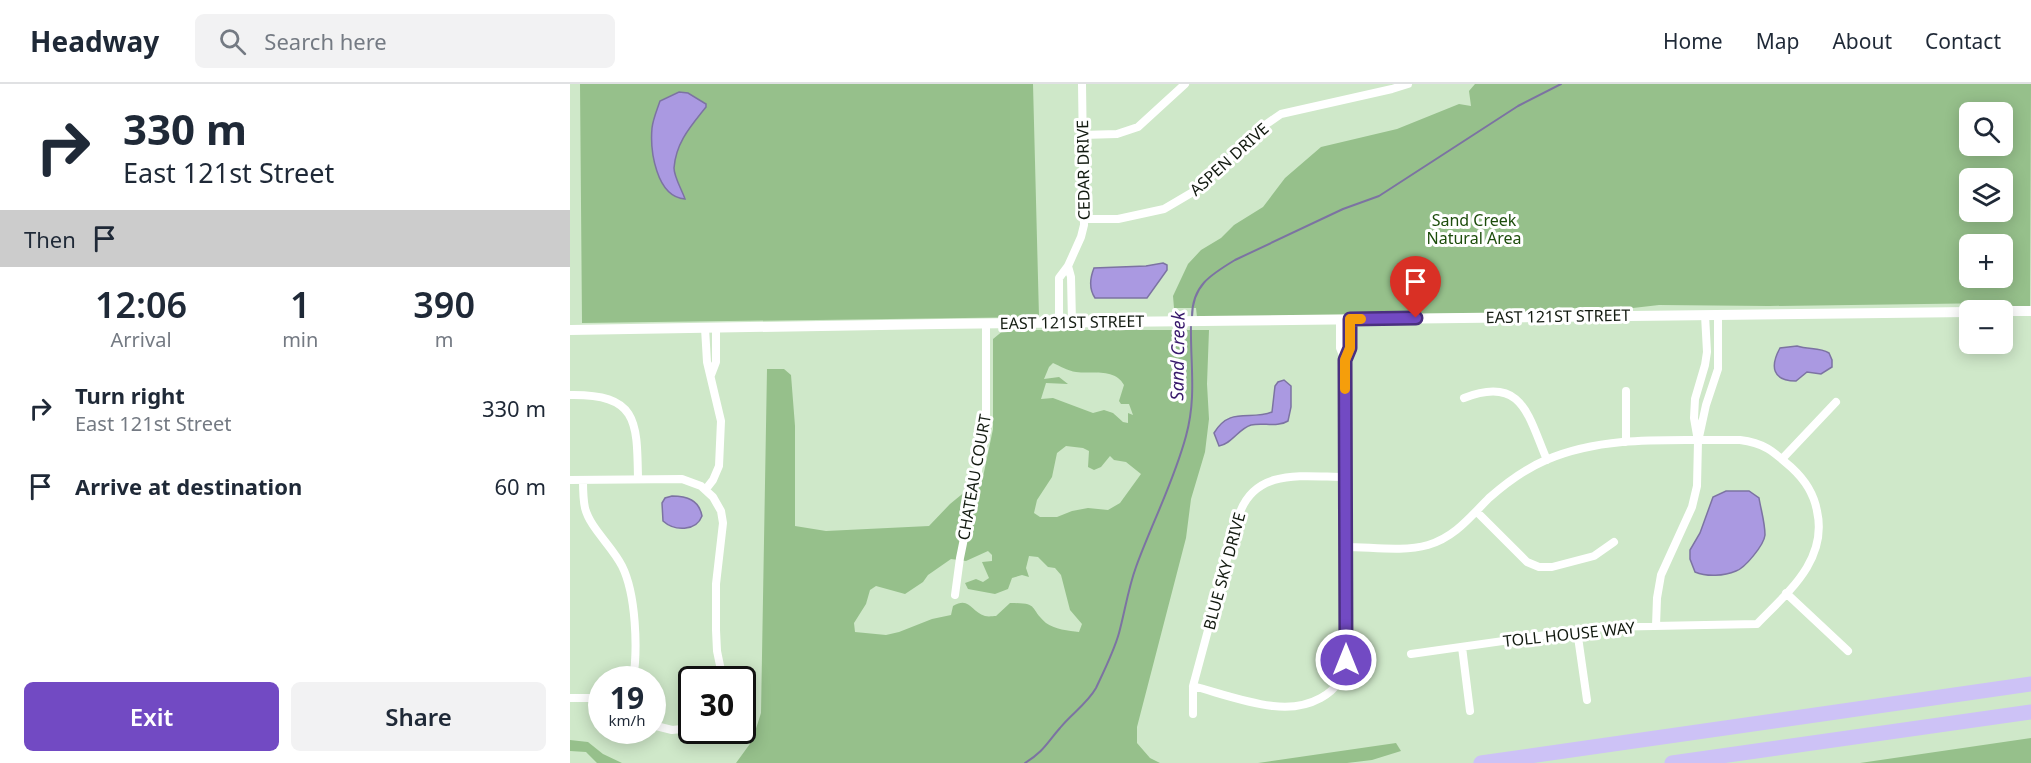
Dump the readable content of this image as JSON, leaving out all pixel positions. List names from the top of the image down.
{
  "streets": {
    "street": [
      "ASPEN DRIVE",
      "CEDAR DRIVE",
      "EAST 121ST STREET",
      "CHATEAU COURT",
      "BLUE SKY DRIVE",
      "TOLL HOUSE WAY"
    ]
  },
  "crossings": [
    ["ASPEN DRIVE", "CEDAR DRIVE"],
    ["CEDAR DRIVE", "EAST 121ST STREET"],
    ["EAST 121ST STREET", "CHATEAU COURT"]
  ],
  "water": ["Sand Creek"],
  "parks": ["Sand Creek Natural Area"],
  "page": {
    "header": "Headway",
    "search": "Search here",
    "nav": [
      "Home",
      "Map",
      "About",
      "Contact"
    ],
    "turn": ["330 m", "East 121st Street"],
    "map_buttons": ["+", "−"],
    "then": "Then",
    "eta": [
      "12:06",
      "Arrival",
      "1",
      "min",
      "390",
      "m"
    ],
    "list": [
      {
        "name": "Turn right",
        "note": "East 121st Street",
        "value": "330 m"
      },
      {
        "name": "Arrive at destination",
        "value": "60 m"
      }
    ],
    "speed": "19 km/h",
    "limit": "30",
    "buttons": ["Exit", "Share"]
  }
}
